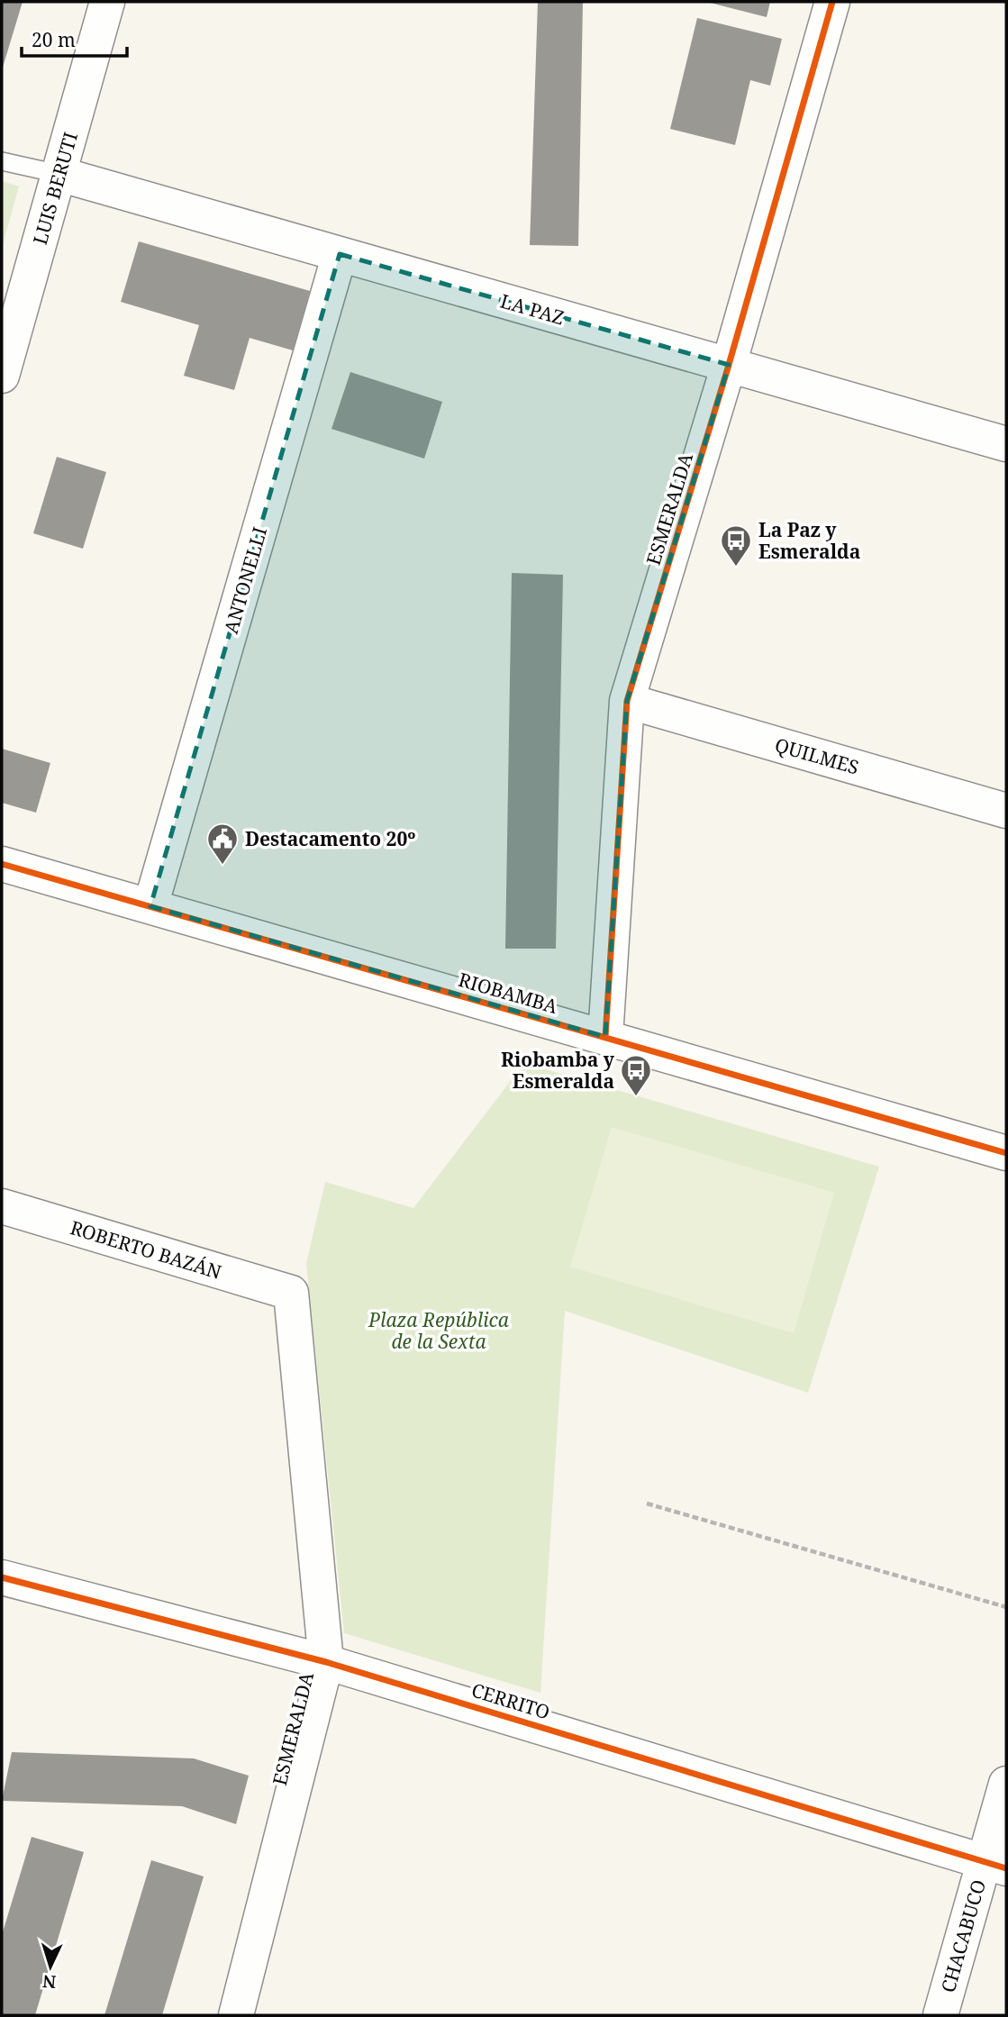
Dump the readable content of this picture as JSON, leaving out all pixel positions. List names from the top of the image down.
{
  "streets": {
    "street": [
      "LUIS BERUTI",
      "LA PAZ",
      "ESMERALDA",
      "ANTONELLI",
      "QUILMES",
      "RIOBAMBA",
      "ROBERTO BAZÁN",
      "CERRITO",
      "CHACABUCO"
    ]
  },
  "crossings": [
    ["LUIS BERUTI", "LA PAZ"],
    ["LA PAZ", "ESMERALDA"],
    ["LA PAZ", "ANTONELLI"],
    ["ESMERALDA", "QUILMES"],
    ["ESMERALDA", "RIOBAMBA"],
    ["ESMERALDA", "ROBERTO BAZÁN"],
    ["ESMERALDA", "CERRITO"],
    ["ANTONELLI", "RIOBAMBA"],
    ["CERRITO", "CHACABUCO"]
  ],
  "parks": ["Plaza República de la Sexta"],
  "places": {
    "bus stop": ["La Paz y Esmeralda", "Riobamba y Esmeralda"],
    "public building": ["Destacamento 20º"]
  },
  "scale_bar": "20 m",
  "north": "bottom"
}
